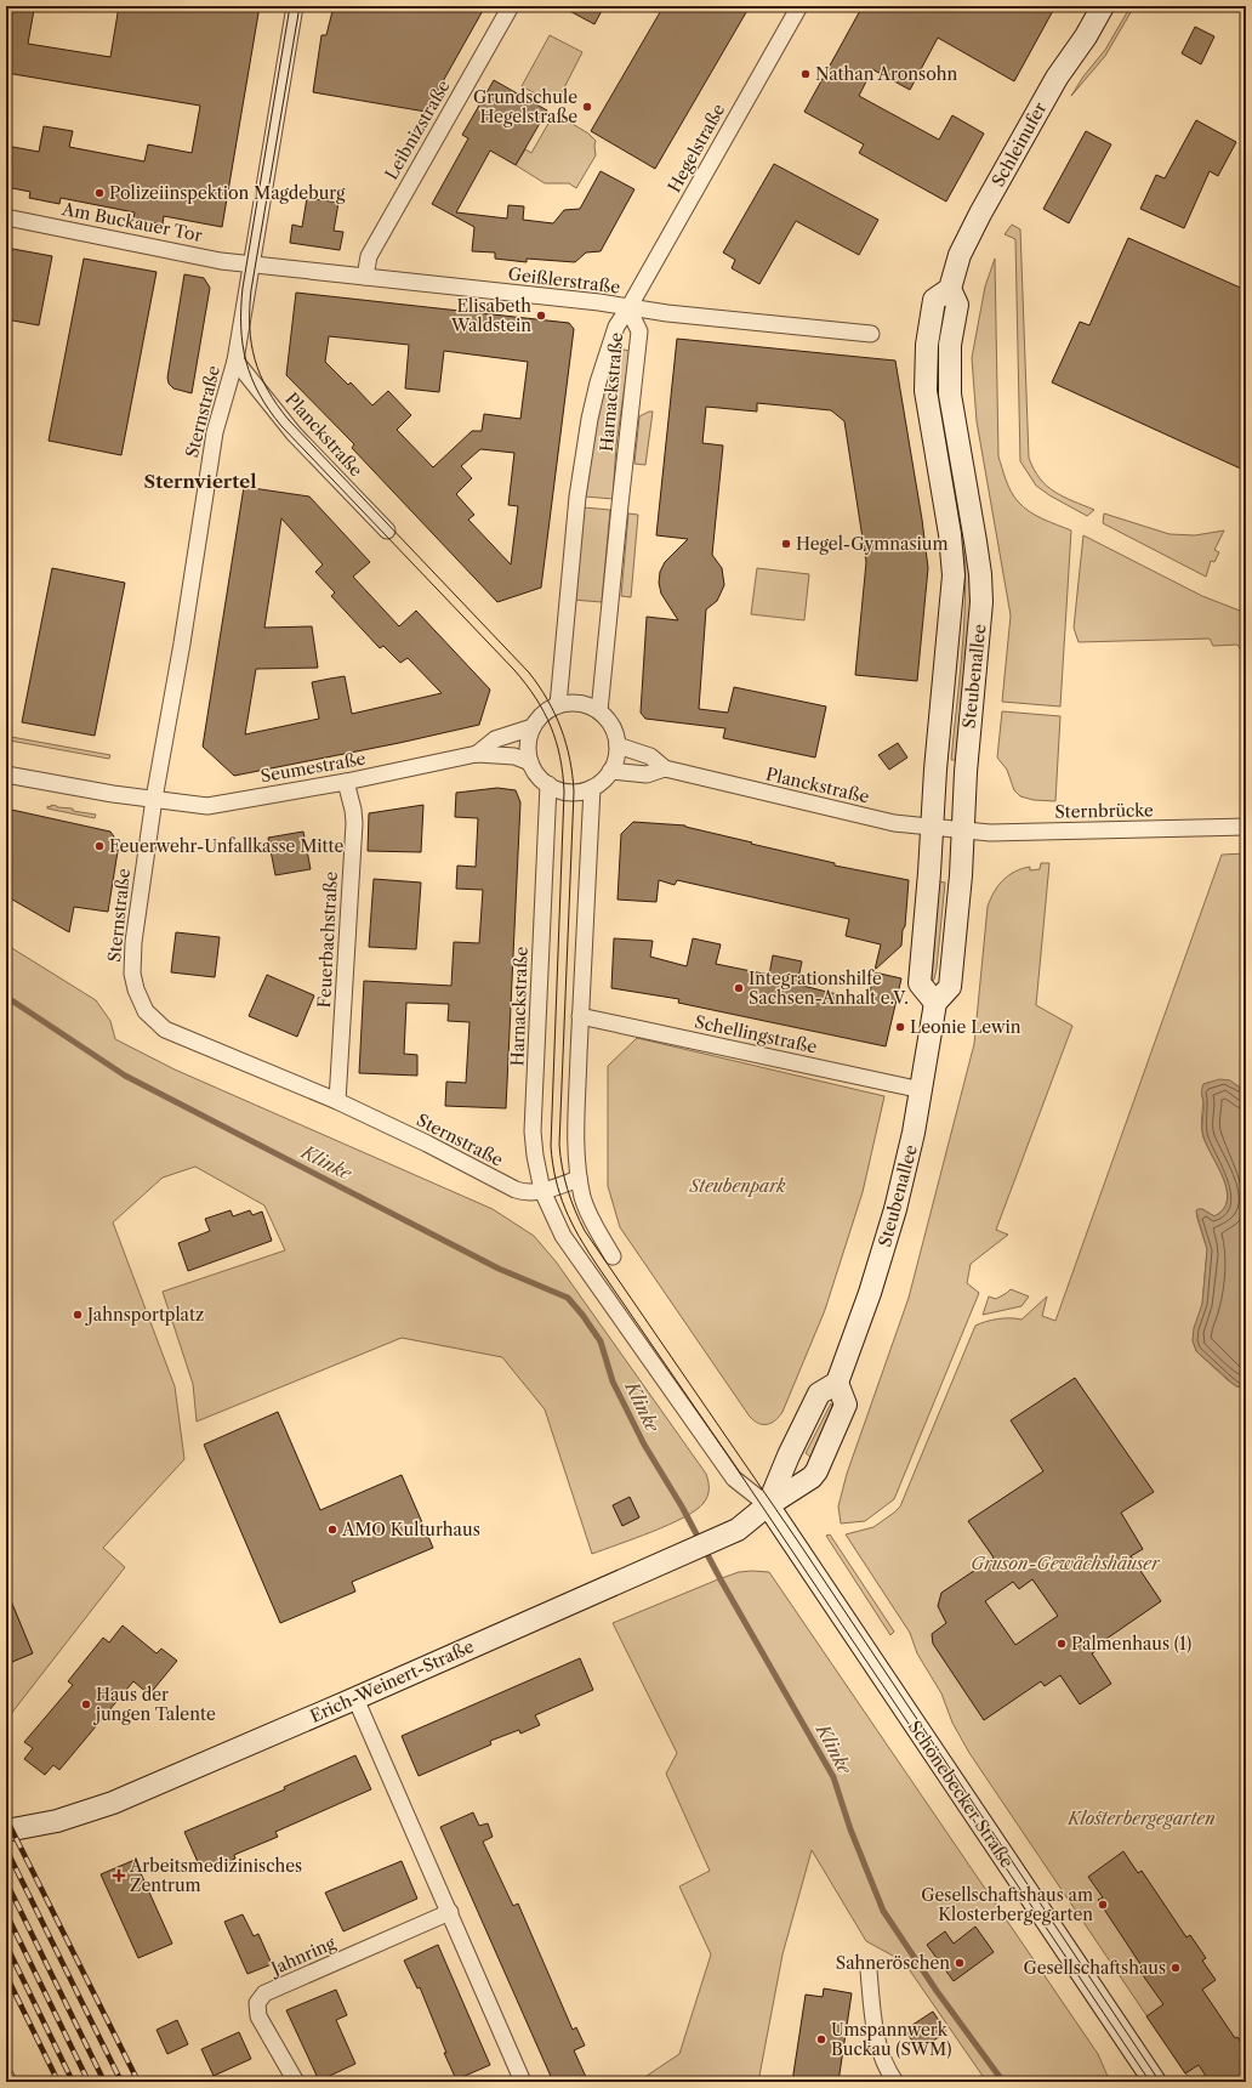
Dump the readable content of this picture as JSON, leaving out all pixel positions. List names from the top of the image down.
{
  "streets": {
    "main road": [
      "Schleinufer",
      "Steubenallee",
      "Erich-Weinert-Straße",
      "Schönebecker Straße"
    ],
    "street": [
      "Leibnizstraße",
      "Hegelstraße",
      "Am Buckauer Tor",
      "Geißlerstraße",
      "Harnackstraße",
      "Sternstraße",
      "Planckstraße",
      "Seumestraße",
      "Sternbrücke",
      "Feuerbachstraße",
      "Schellingstraße",
      "Jahnring"
    ]
  },
  "crossings": [
    ["Leibnizstraße", "Geißlerstraße"],
    ["Schleinufer", "Steubenallee"],
    ["Hegelstraße", "Geißlerstraße"],
    ["Hegelstraße", "Harnackstraße"],
    ["Am Buckauer Tor", "Geißlerstraße"],
    ["Am Buckauer Tor", "Sternstraße"],
    ["Geißlerstraße", "Harnackstraße"],
    ["Geißlerstraße", "Sternstraße"],
    ["Harnackstraße", "Sternstraße"],
    ["Harnackstraße", "Planckstraße"],
    ["Harnackstraße", "Seumestraße"],
    ["Sternstraße", "Planckstraße"],
    ["Sternstraße", "Seumestraße"],
    ["Sternstraße", "Feuerbachstraße"],
    ["Planckstraße", "Steubenallee"],
    ["Planckstraße", "Seumestraße"],
    ["Planckstraße", "Sternbrücke"],
    ["Steubenallee", "Sternbrücke"],
    ["Steubenallee", "Schellingstraße"],
    ["Seumestraße", "Feuerbachstraße"],
    ["Erich-Weinert-Straße", "Schönebecker Straße"]
  ],
  "districts": ["Sternviertel"],
  "water": ["Klinke"],
  "parks": ["Steubenpark", "Gruson-Gewächshäuser", "Klosterbergegarten"],
  "places": {
    "other": [
      "Nathan Aronsohn",
      "Grundschule Hegelstraße",
      "Polizeiinspektion Magdeburg",
      "Elisabeth Waldstein",
      "Hegel-Gymnasium",
      "Feuerwehr-Unfallkasse Mitte",
      "Integrationshilfe Sachsen-Anhalt e.V.",
      "Leonie Lewin",
      "Jahnsportplatz",
      "AMO Kulturhaus",
      "Palmenhaus (1)",
      "Haus der jungen Talente",
      "Gesellschaftshaus am Klosterbergegarten",
      "Sahneröschen",
      "Gesellschaftshaus",
      "Umspannwerk Buckau (SWM)"
    ],
    "health": ["Arbeitsmedizinisches Zentrum"]
  }
}
